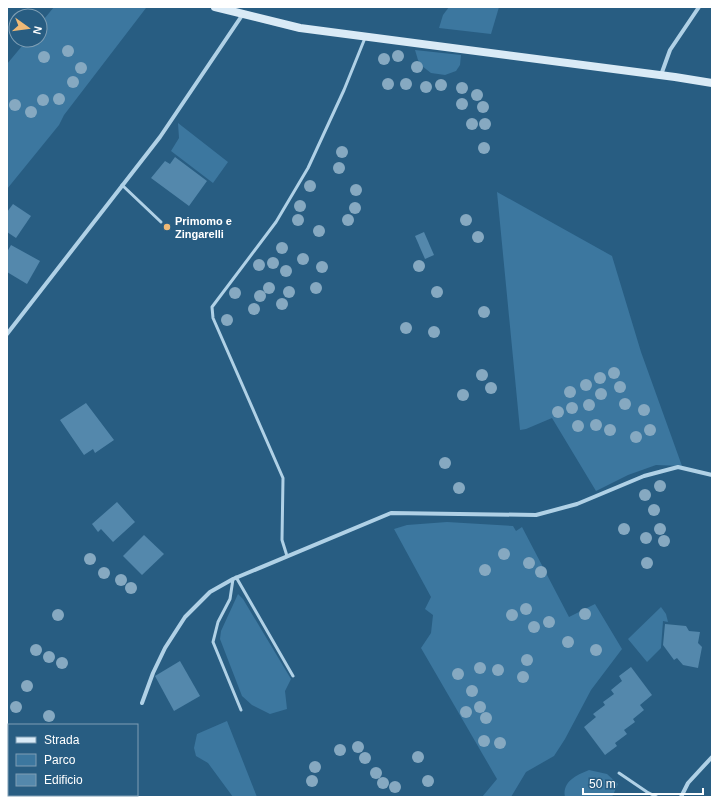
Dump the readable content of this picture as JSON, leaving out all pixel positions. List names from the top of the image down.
{
  "places": ["Primomo e Zingarelli"],
  "legend": ["Strada", "Parco", "Edificio"],
  "scale_bar": "50 m",
  "north": "right"
}
